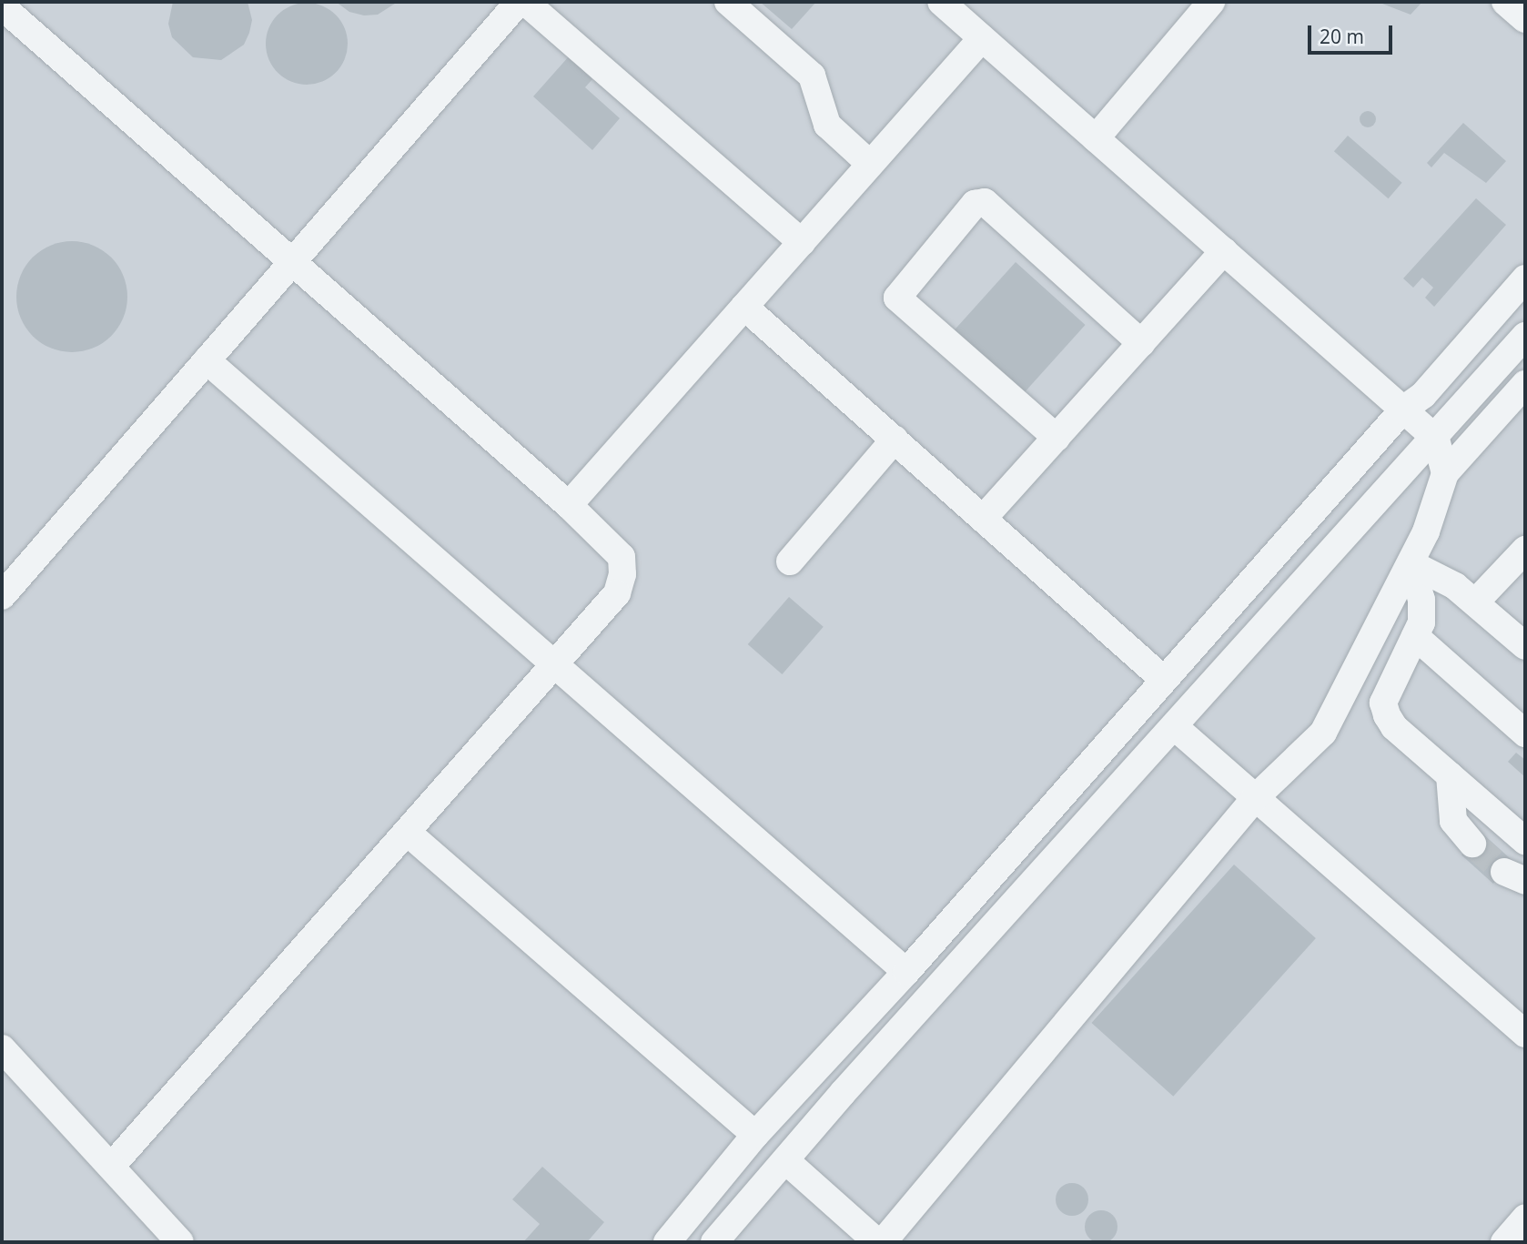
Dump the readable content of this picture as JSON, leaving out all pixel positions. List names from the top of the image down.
{
  "scale_bar": "20 m"
}
